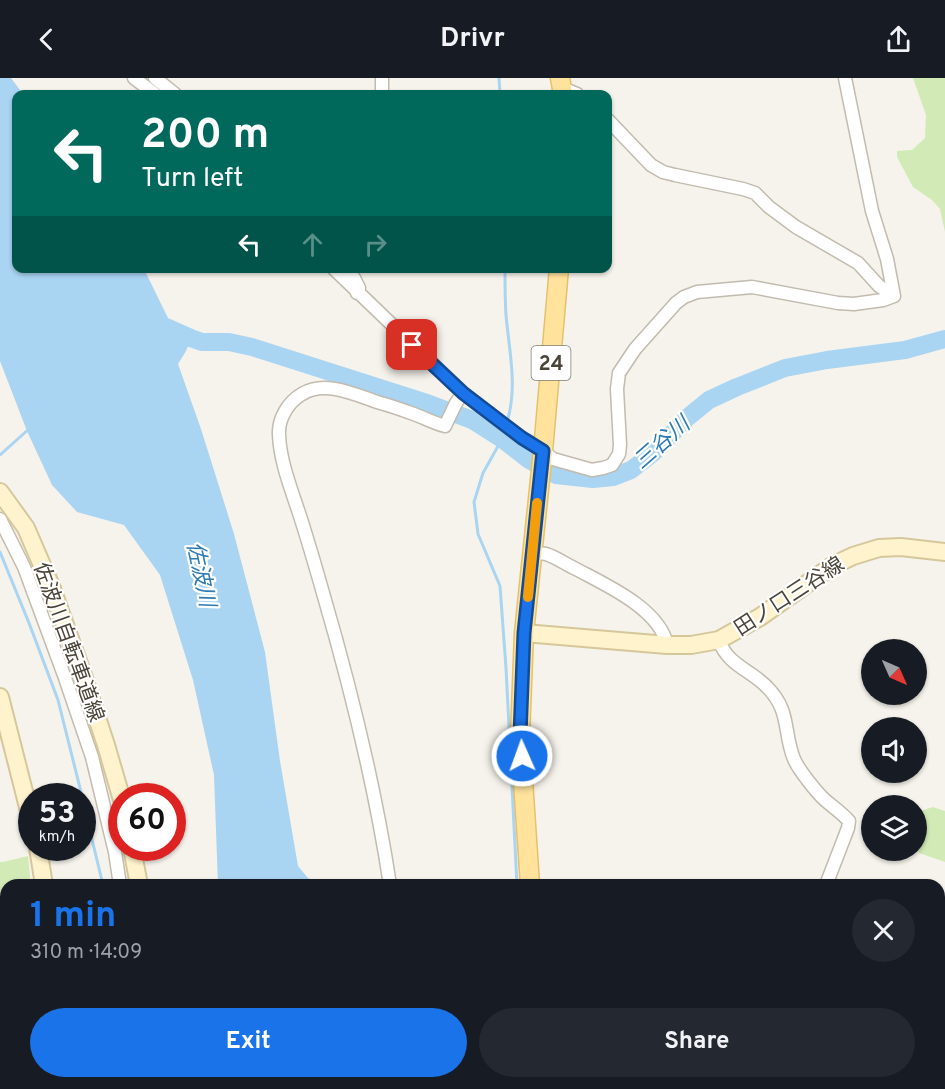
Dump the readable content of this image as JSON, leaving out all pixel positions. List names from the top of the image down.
{
  "streets": {
    "main road": ["24", "田ノ口三谷線", "佐波川自転車道線"]
  },
  "crossings": [
    ["24", "田ノ口三谷線"]
  ],
  "water": ["三谷川", "佐波川"],
  "north": "bottom right",
  "page": {
    "header": "Drivr",
    "turn": ["200 m", "Turn left"],
    "speed": "53 km/h",
    "limit": "60",
    "heading": ["1 min", "310 m · 14:09"],
    "buttons": ["Exit", "Share"]
  }
}
